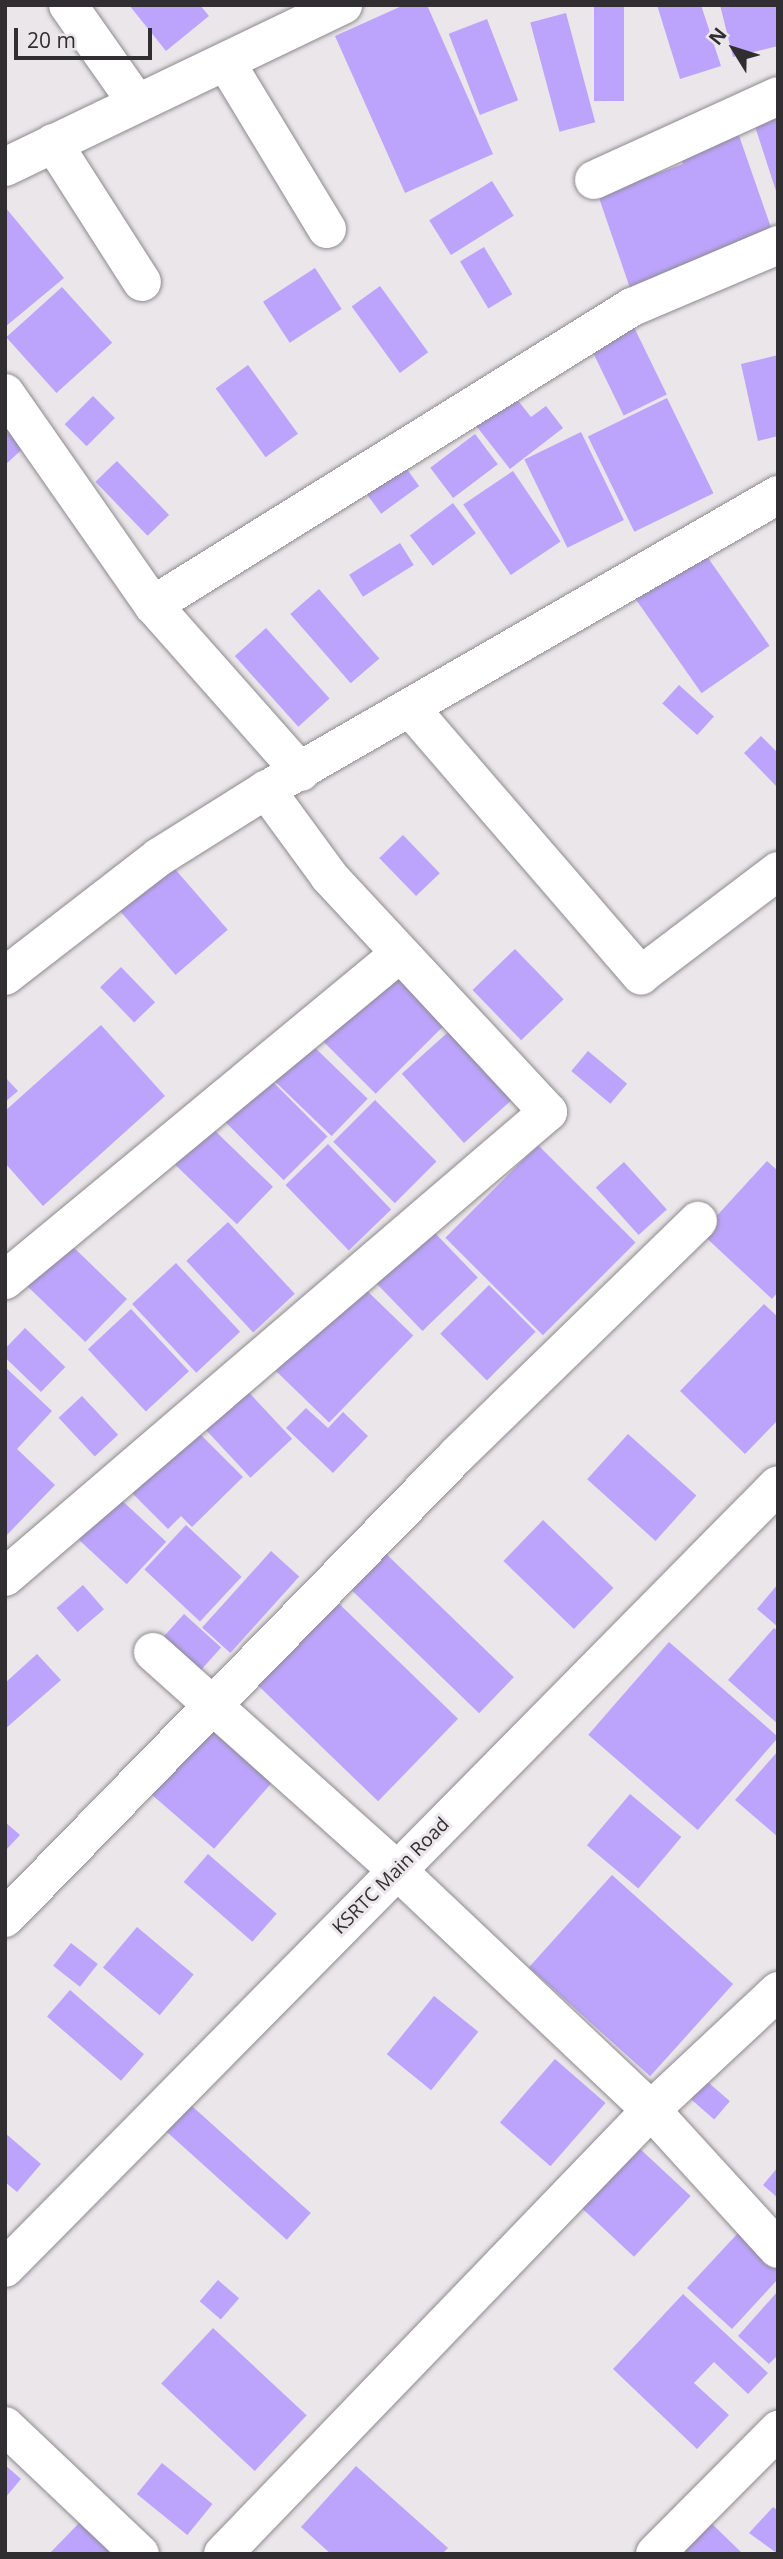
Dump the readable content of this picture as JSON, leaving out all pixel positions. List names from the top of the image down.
{
  "streets": {
    "street": ["KSRTC Main Road"]
  },
  "scale_bar": "20 m",
  "north": "top left"
}
